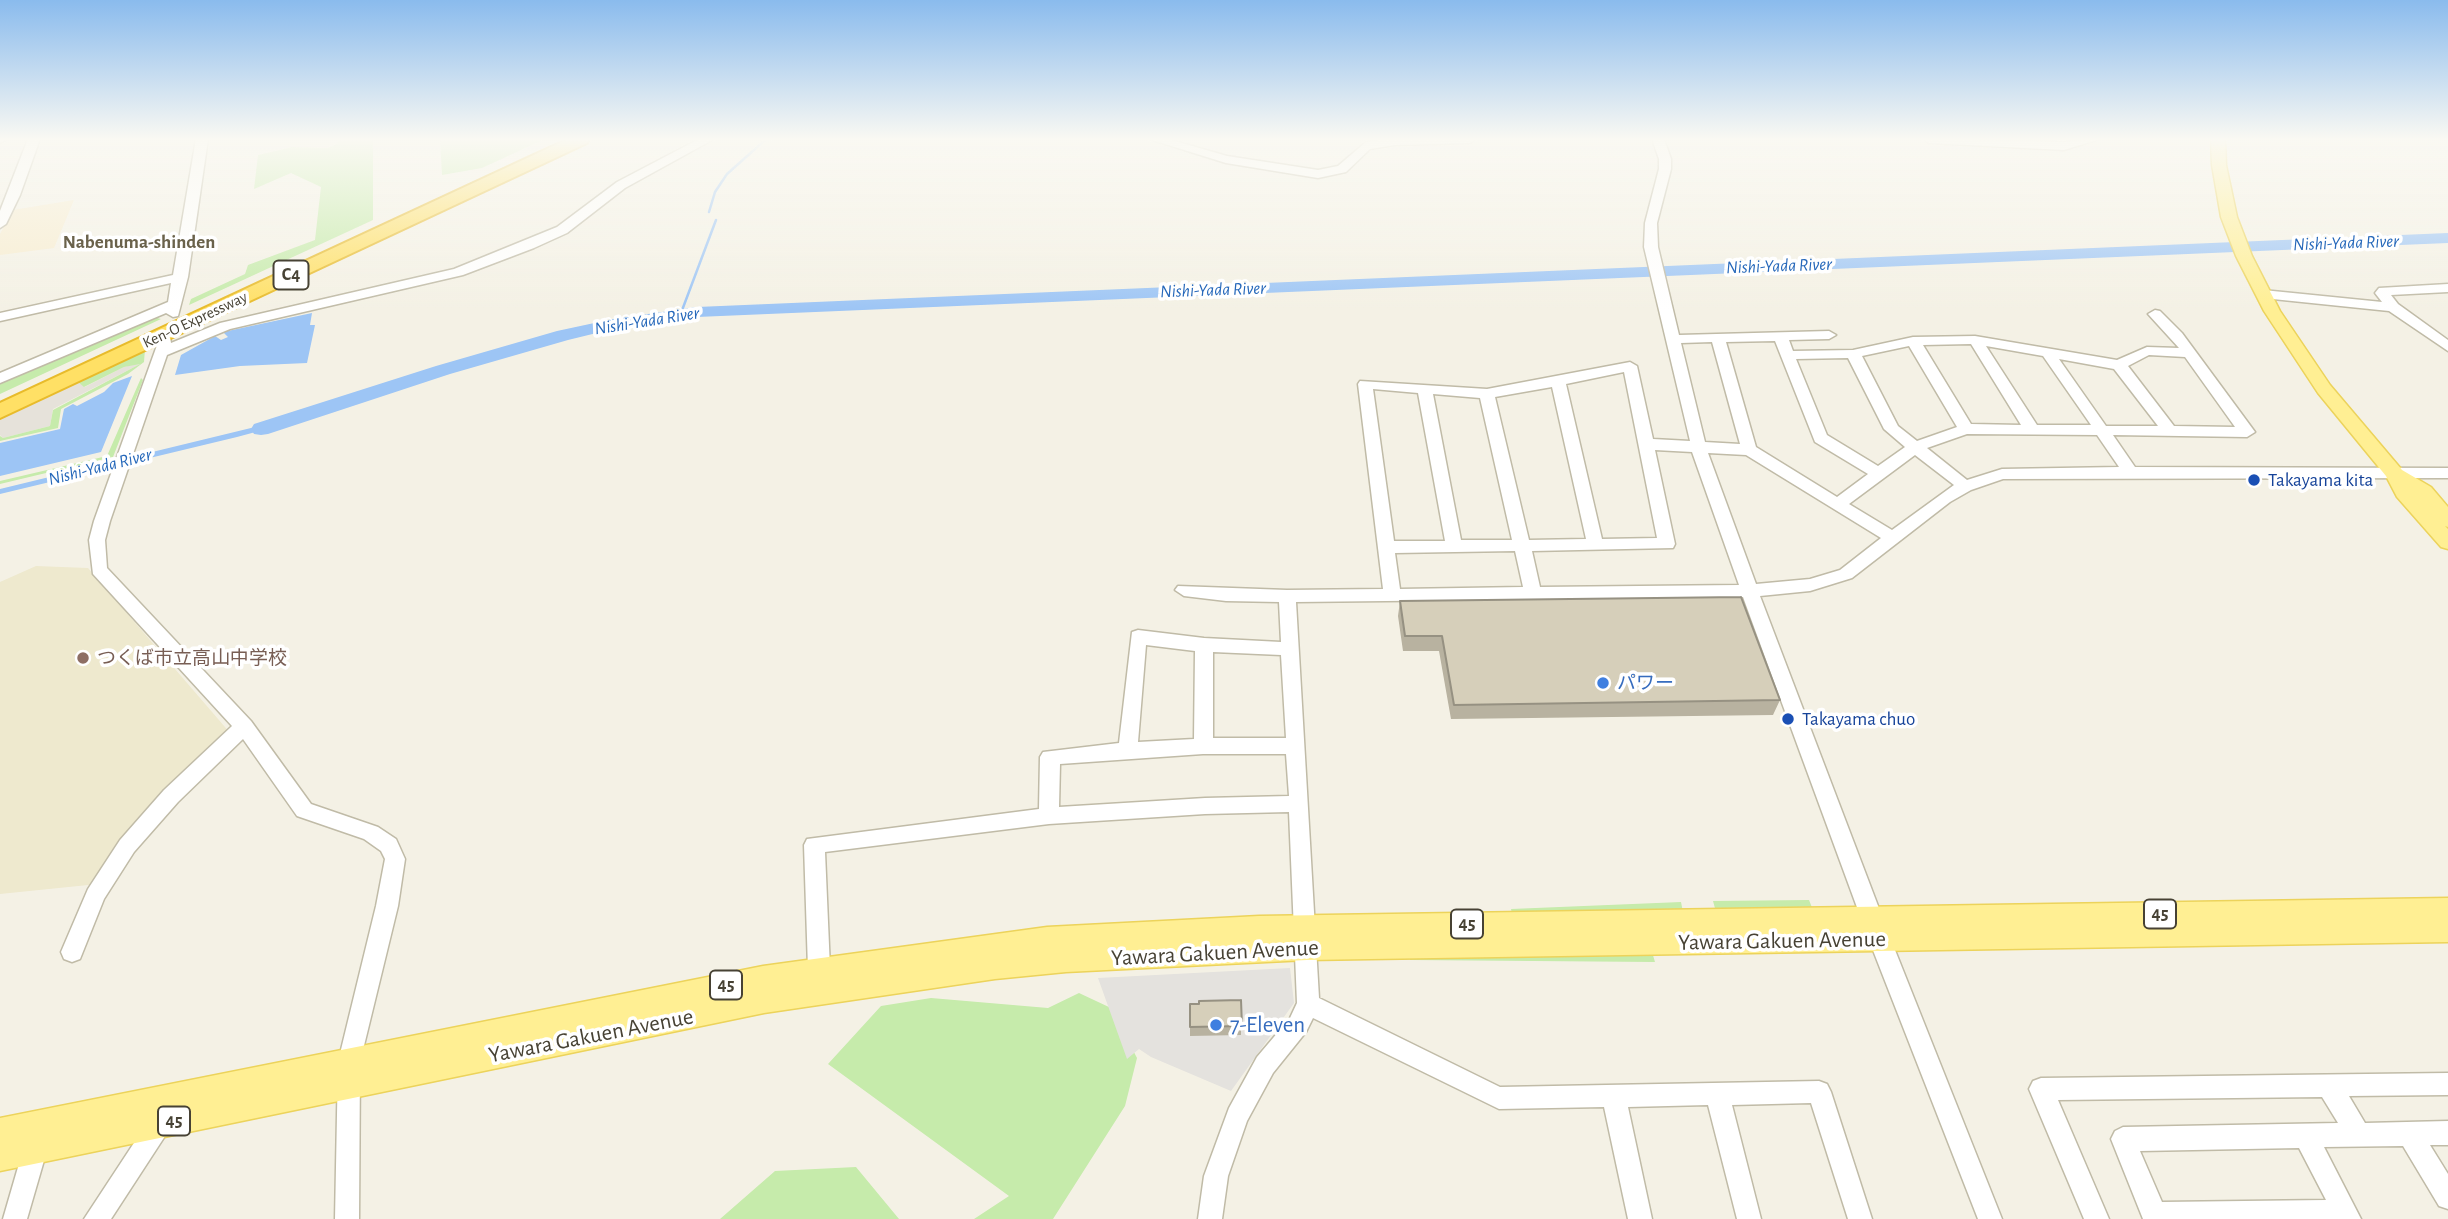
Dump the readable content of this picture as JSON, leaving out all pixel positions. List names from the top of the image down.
{
  "streets": {
    "highway": ["C4", "Ken-O Expressway"],
    "main road": ["45", "Yawara Gakuen Avenue"]
  },
  "districts": ["Nabenuma-shinden"],
  "water": ["Nishi-Yada River"],
  "places": [
    "Takayama kita",
    "つくば市立高山中学校",
    "パワー",
    "Takayama chuo",
    "7-Eleven"
  ]
}
